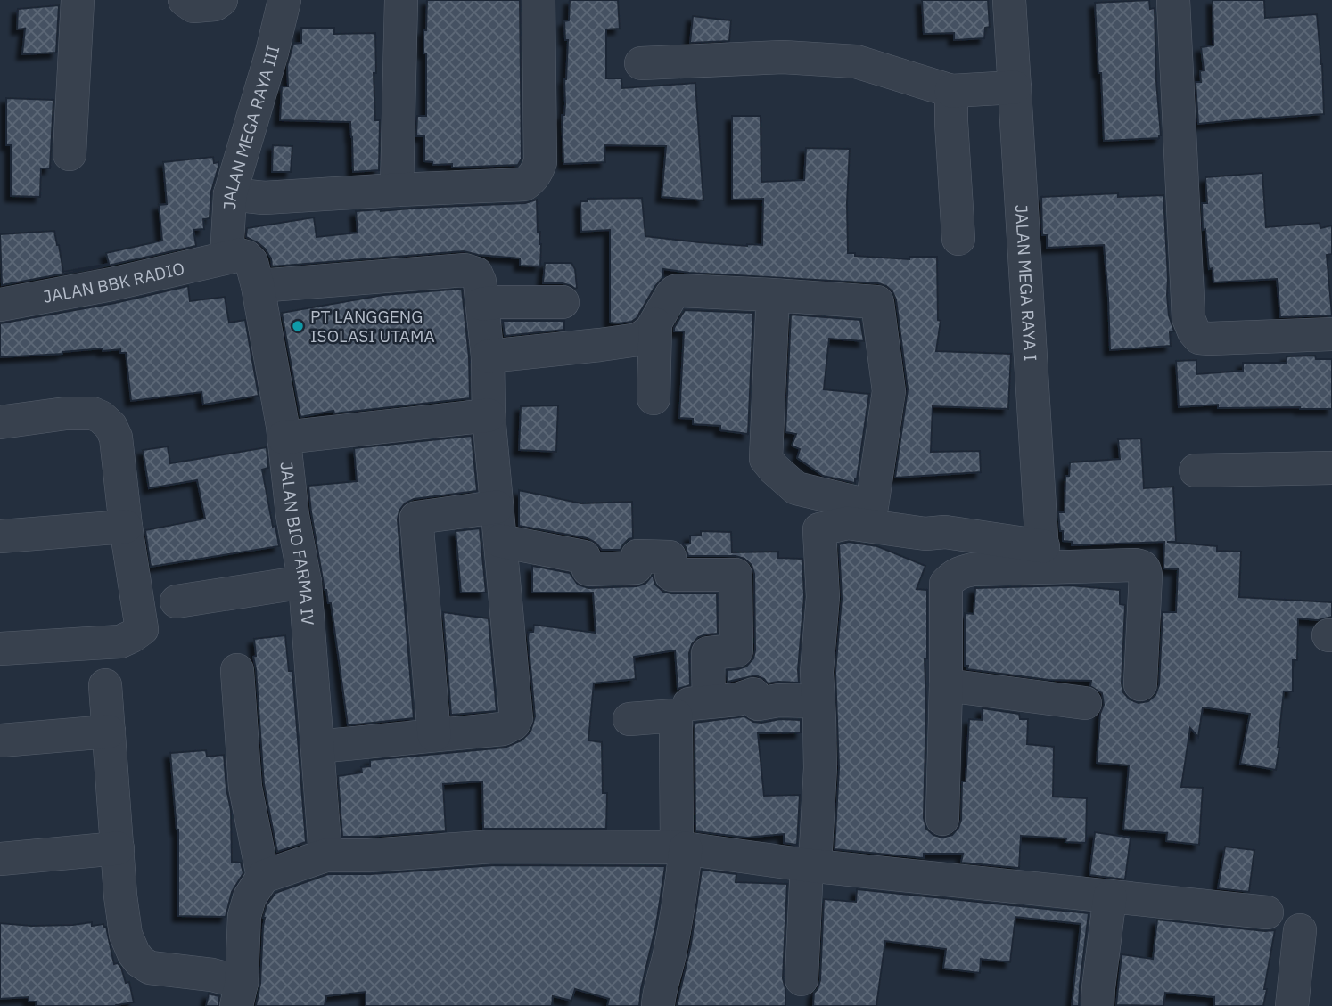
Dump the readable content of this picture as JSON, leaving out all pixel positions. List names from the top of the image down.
{
  "streets": {
    "street": [
      "JALAN MEGA RAYA III",
      "JALAN BBK RADIO",
      "JALAN MEGA RAYA I",
      "JALAN BIO FARMA IV"
    ]
  },
  "crossings": [
    ["JALAN MEGA RAYA III", "JALAN BBK RADIO"],
    ["JALAN MEGA RAYA III", "JALAN BIO FARMA IV"],
    ["JALAN BBK RADIO", "JALAN BIO FARMA IV"]
  ],
  "places": ["PT LANGGENG ISOLASI UTAMA"]
}
